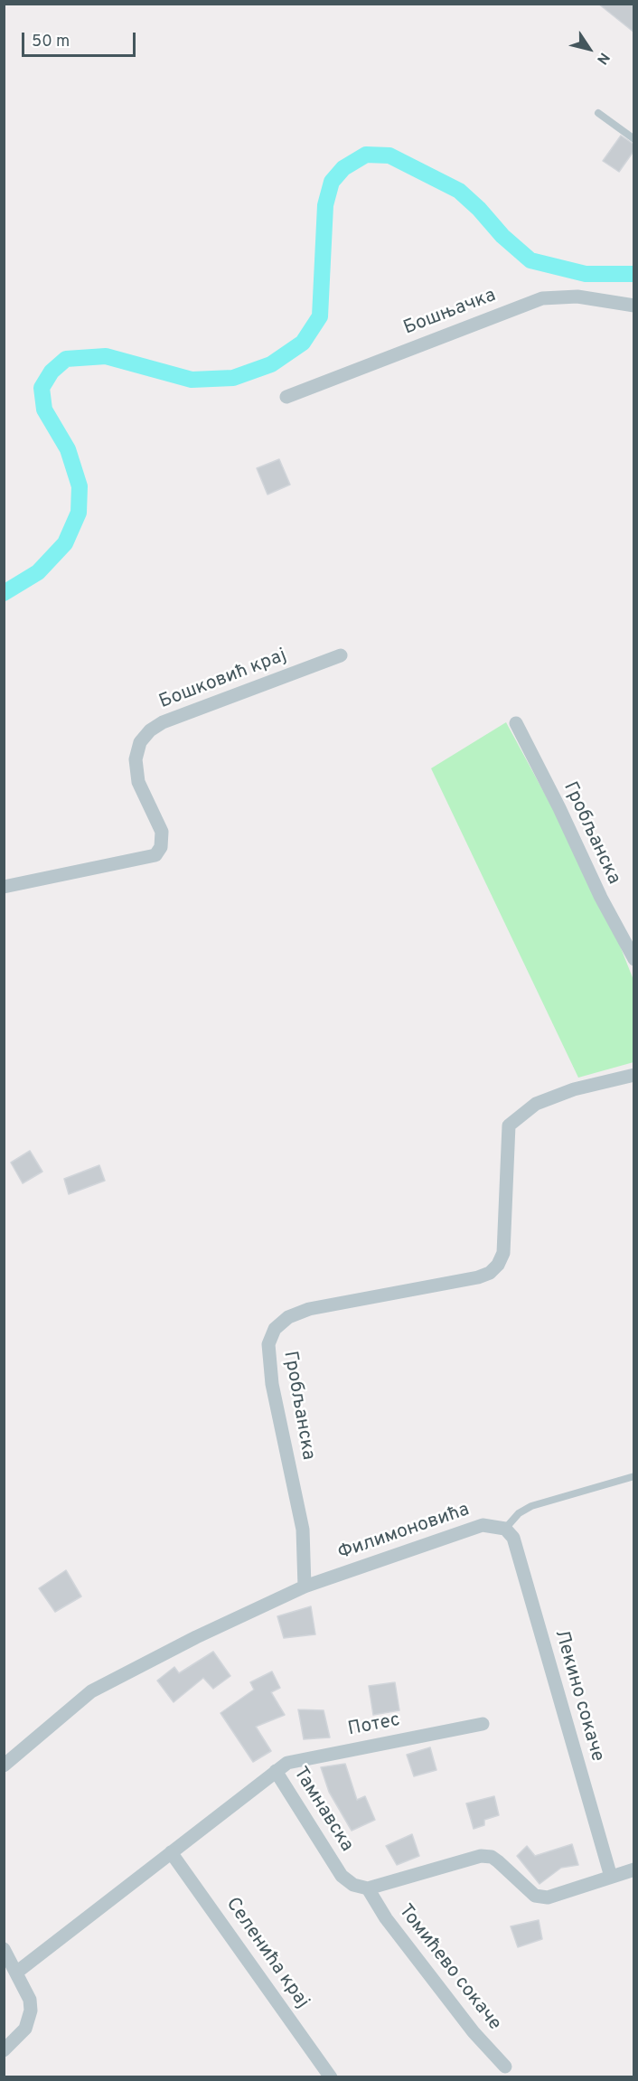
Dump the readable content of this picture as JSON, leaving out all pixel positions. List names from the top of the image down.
{
  "streets": {
    "street": [
      "Бошњачка",
      "Бошковић крај",
      "Гробљанска",
      "Филимоновића",
      "Лекино сокаче",
      "Потес",
      "Тамнавска",
      "Селенића крај",
      "Томићево сокаче"
    ]
  },
  "crossings": [
    ["Гробљанска", "Филимоновића"],
    ["Филимоновића", "Лекино сокаче"],
    ["Потес", "Тамнавска"],
    ["Тамнавска", "Селенића крај"],
    ["Тамнавска", "Томићево сокаче"]
  ],
  "scale_bar": "50 m",
  "north": "bottom right"
}
